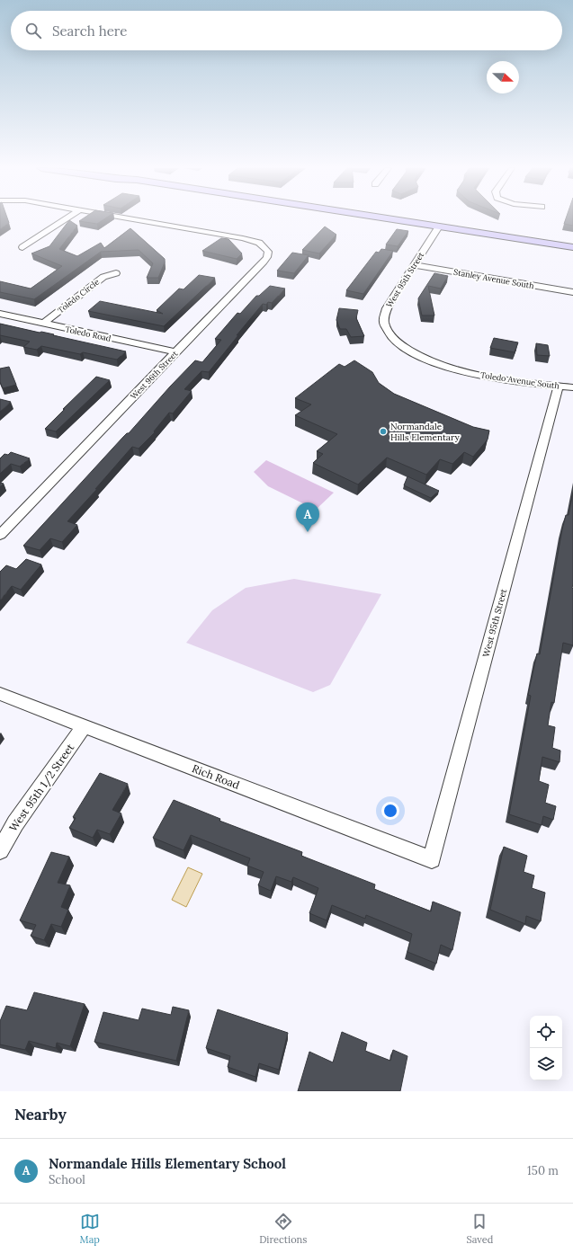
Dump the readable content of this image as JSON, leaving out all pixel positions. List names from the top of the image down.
{
  "streets": {
    "street": [
      "Stanley Avenue South",
      "West 95th Street",
      "Toledo Circle",
      "Toledo Road",
      "West 96th Street",
      "Toledo Avenue South",
      "Rich Road",
      "West 95th 1/2 Street"
    ]
  },
  "crossings": [
    ["Stanley Avenue South", "West 95th Street"],
    ["West 95th Street", "Toledo Avenue South"],
    ["West 95th Street", "Rich Road"],
    ["Toledo Circle", "Toledo Road"],
    ["Toledo Road", "West 96th Street"],
    ["Rich Road", "West 95th 1/2 Street"]
  ],
  "places": ["Normandale Hills Elementary"],
  "north": "right",
  "page": {
    "search": "Search here",
    "pins": "A",
    "heading": "Nearby",
    "list": [
      {
        "mark": "A",
        "name": "Normandale Hills Elementary School",
        "note": "School",
        "value": "150 m"
      }
    ],
    "nav": ["Map", "Directions", "Saved"]
  }
}
